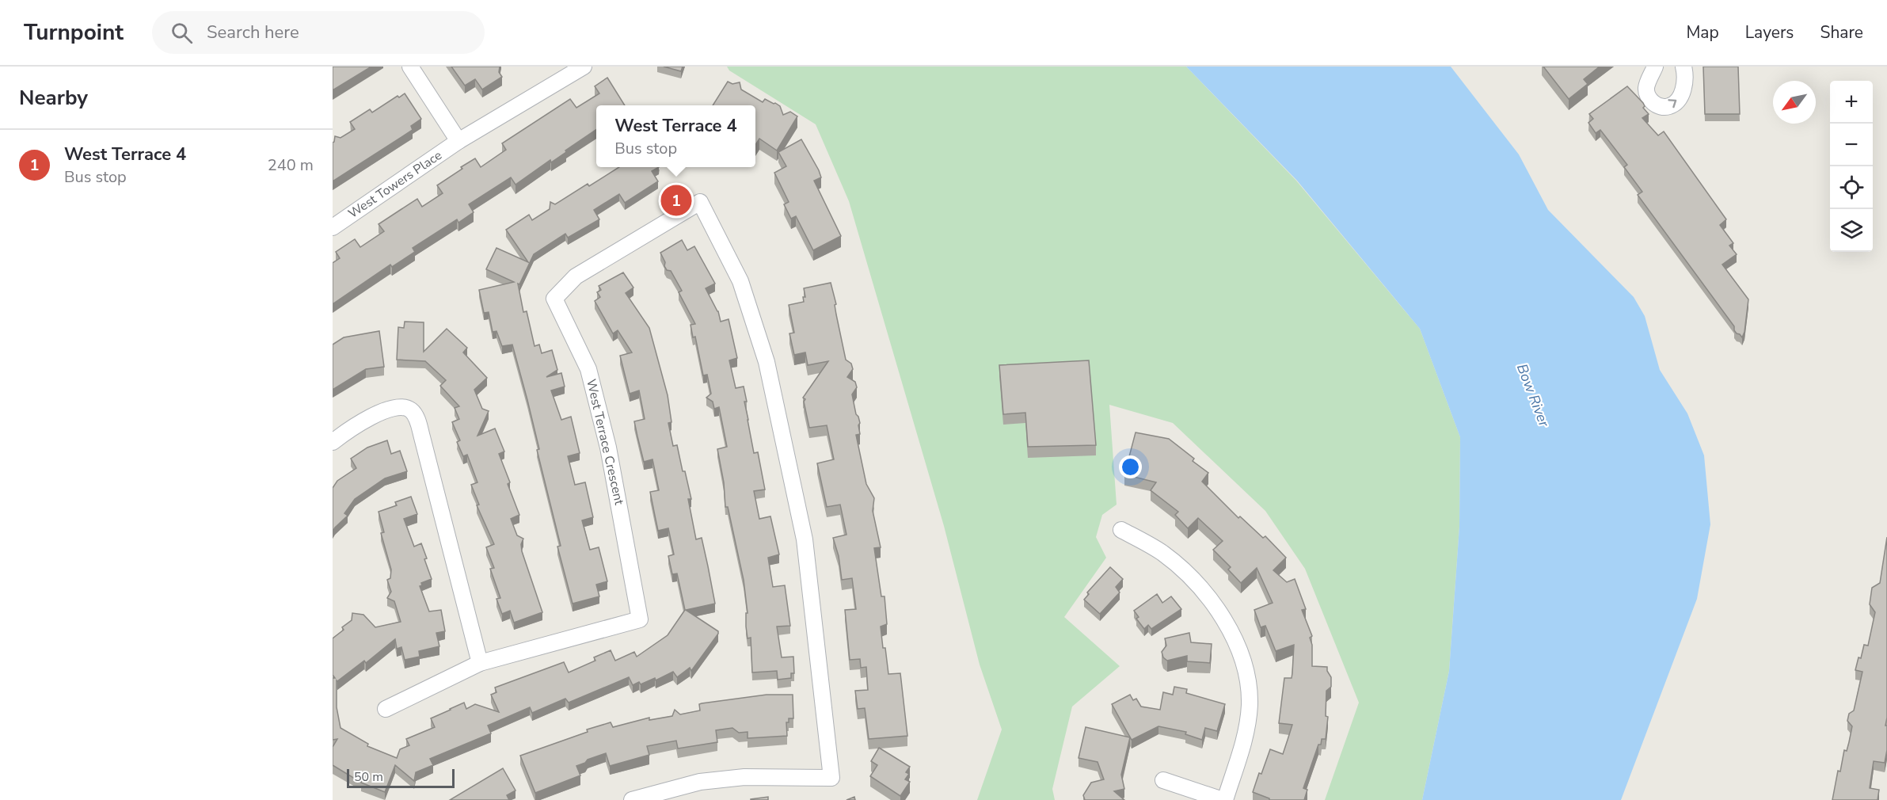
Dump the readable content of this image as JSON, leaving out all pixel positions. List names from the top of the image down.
{
  "streets": {
    "street": ["West Towers Place", "West Terrace Crescent"]
  },
  "water": ["Bow River"],
  "scale_bar": "50 m",
  "north": "bottom left",
  "page": {
    "header": "Turnpoint",
    "search": "Search here",
    "nav": ["Map", "Layers", "Share"],
    "heading": "Nearby",
    "map_buttons": ["+", "−"],
    "popup": ["West Terrace 4", "Bus stop"],
    "list": [
      {
        "mark": "1",
        "name": "West Terrace 4",
        "note": "Bus stop",
        "value": "240 m"
      }
    ],
    "pins": "1",
    "scale": "50 m"
  }
}
